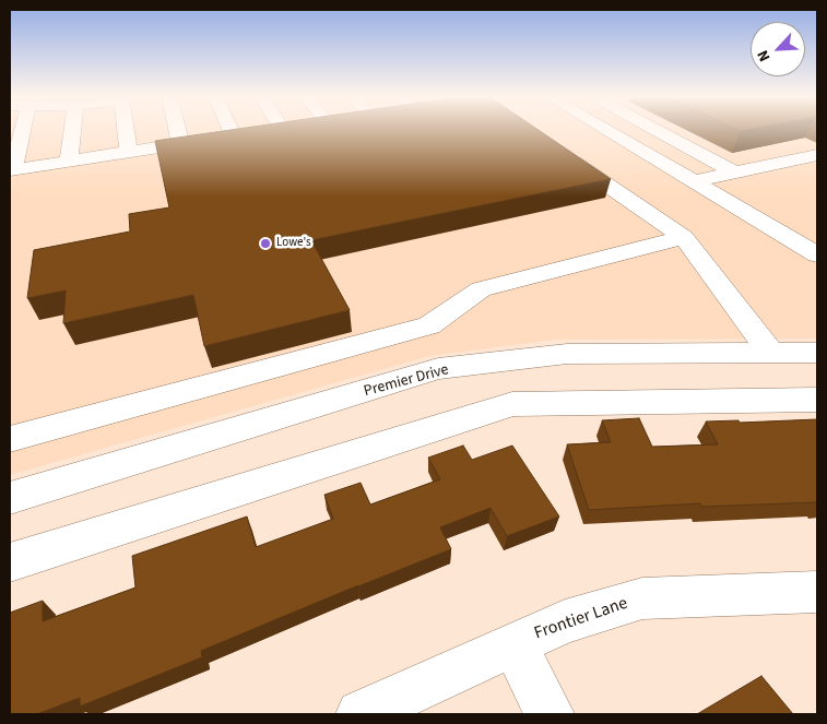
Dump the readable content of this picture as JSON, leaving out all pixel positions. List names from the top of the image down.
{
  "streets": {
    "street": ["Premier Drive", "Frontier Lane"]
  },
  "places": ["Lowe's"],
  "north": "bottom left"
}
